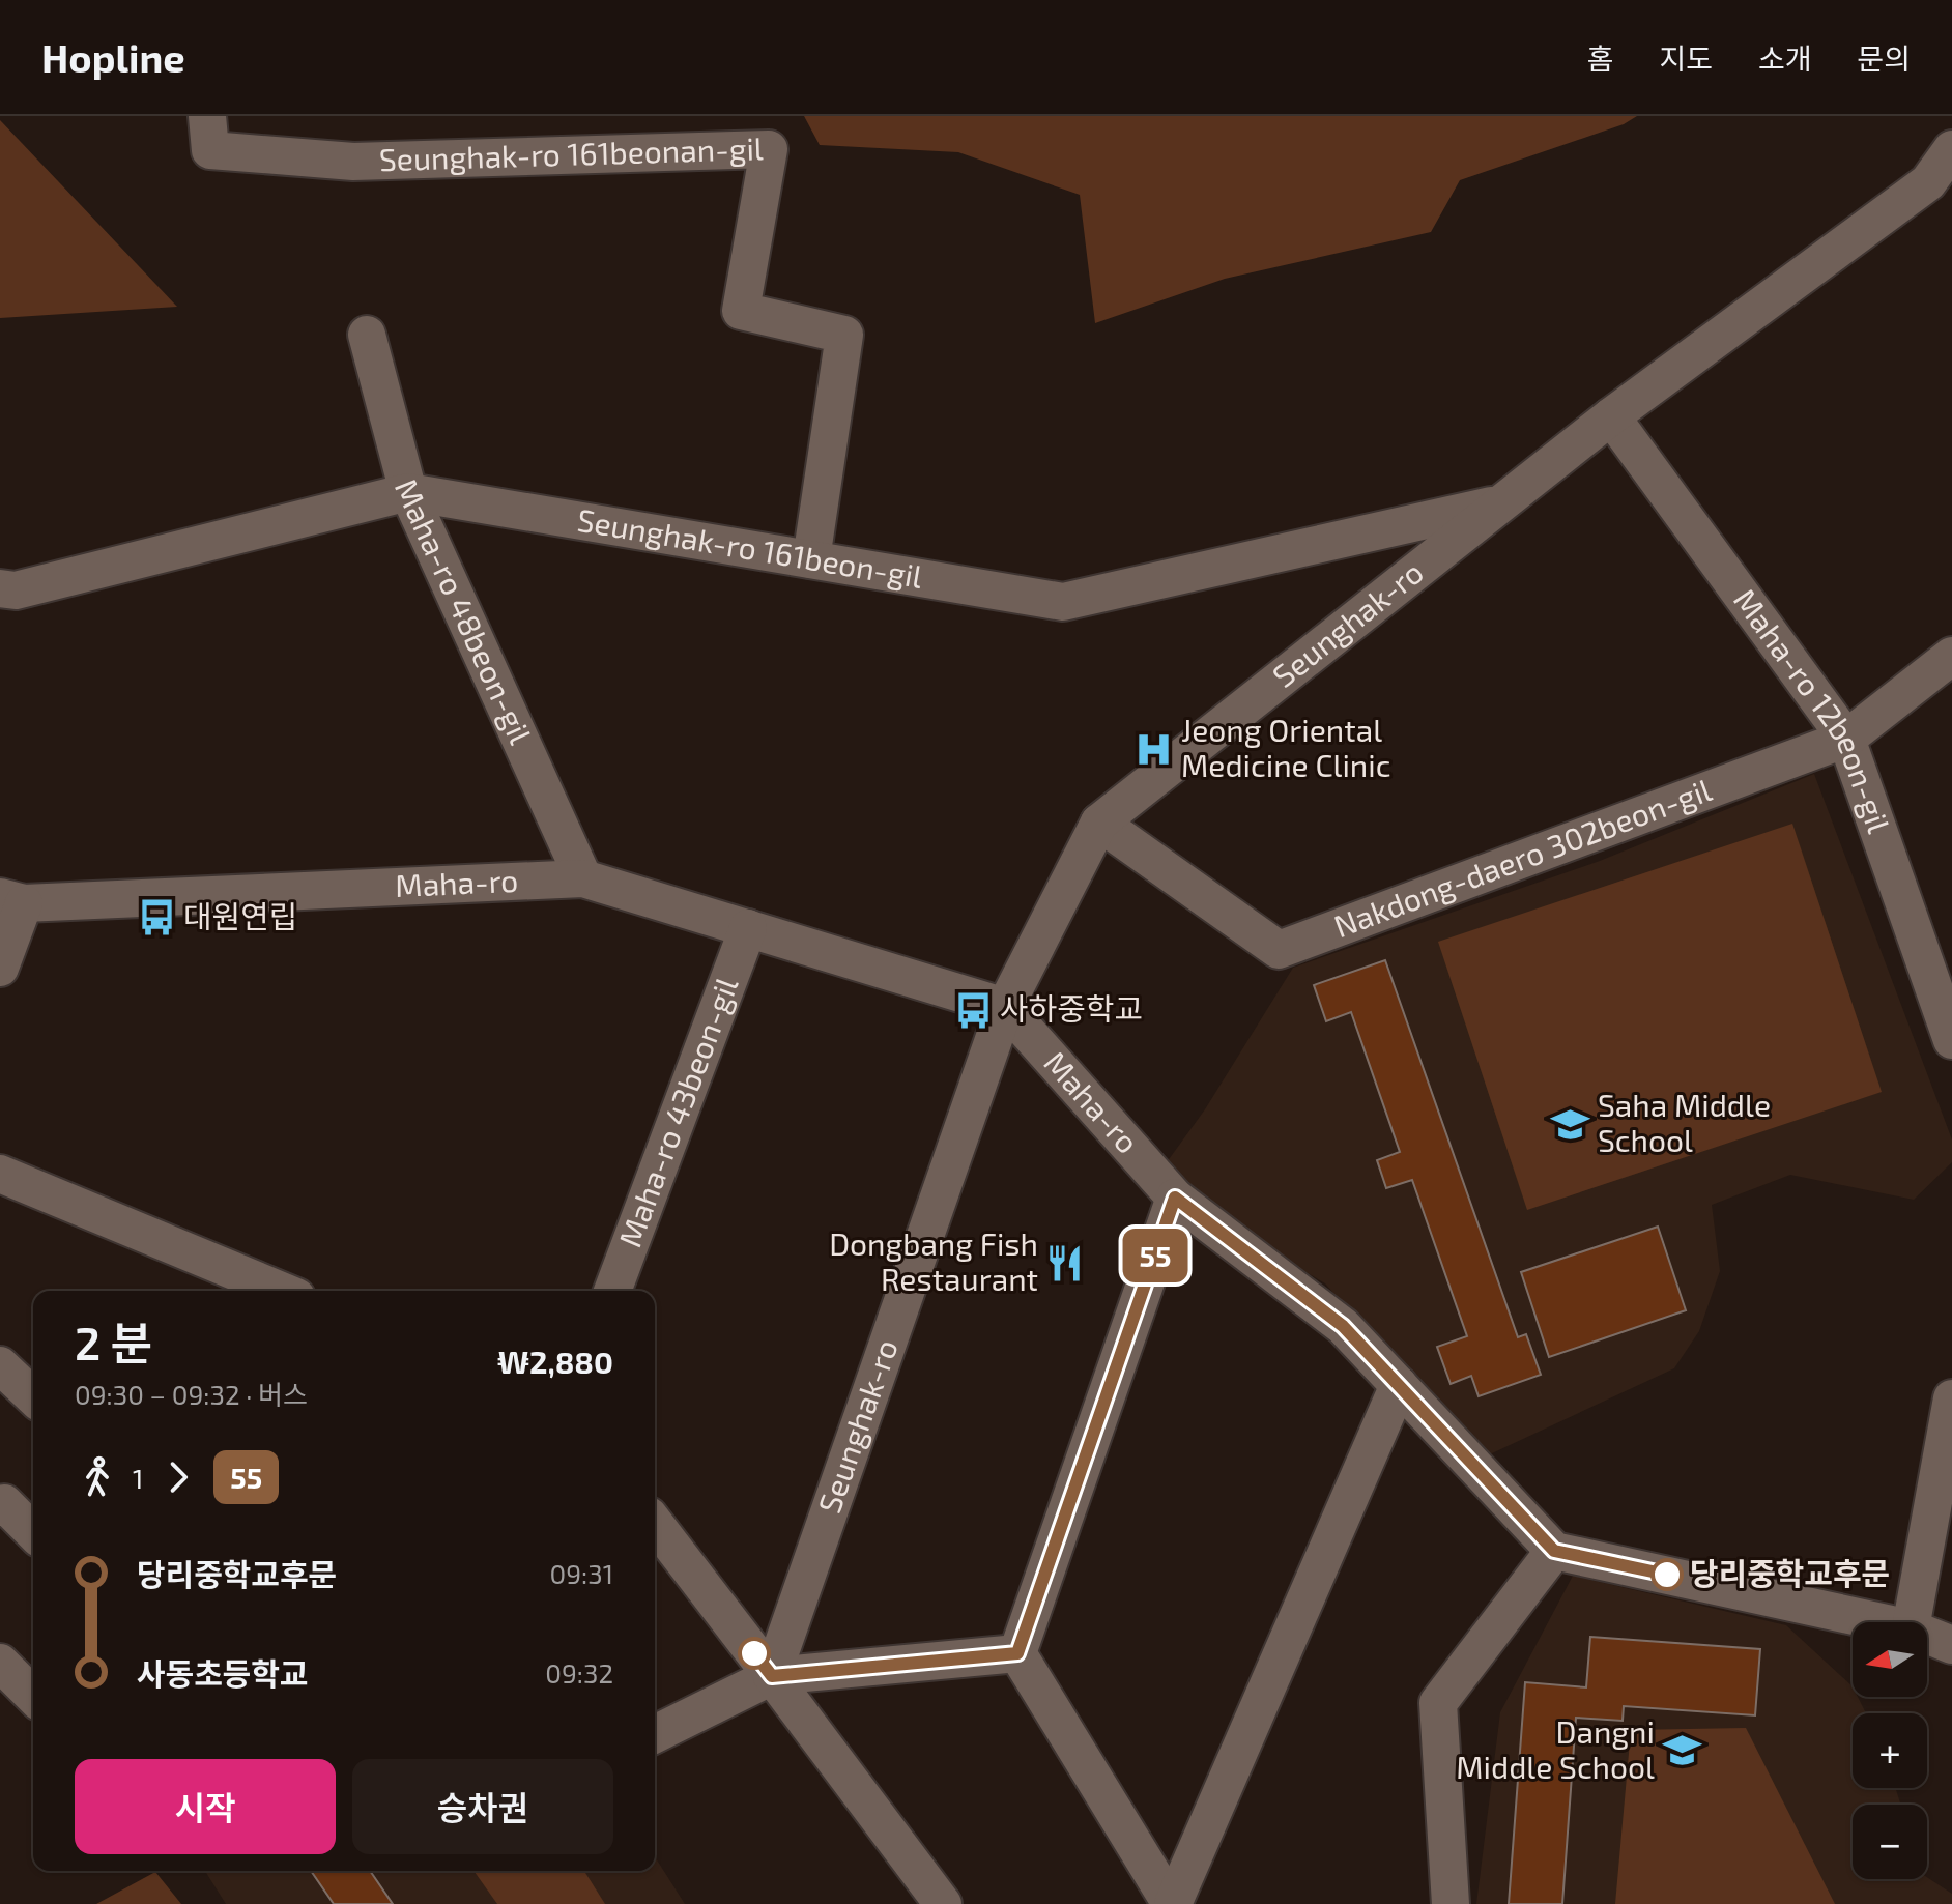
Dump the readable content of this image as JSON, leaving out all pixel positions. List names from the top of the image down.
{
  "streets": {
    "street": [
      "Seunghak-ro 161beonan-gil",
      "Seunghak-ro 161beon-gil",
      "Maha-ro 48beon-gil",
      "Seunghak-ro",
      "Maha-ro 12beon-gil",
      "Nakdong-daero 302beon-gil",
      "Maha-ro",
      "Maha-ro 43beon-gil"
    ]
  },
  "crossings": [
    ["Seunghak-ro 161beonan-gil", "Seunghak-ro 161beon-gil"],
    ["Seunghak-ro 161beon-gil", "Maha-ro 48beon-gil"],
    ["Seunghak-ro 161beon-gil", "Seunghak-ro"],
    ["Maha-ro 48beon-gil", "Maha-ro"],
    ["Seunghak-ro", "Maha-ro 12beon-gil"],
    ["Seunghak-ro", "Nakdong-daero 302beon-gil"],
    ["Seunghak-ro", "Maha-ro"],
    ["Maha-ro 12beon-gil", "Nakdong-daero 302beon-gil"],
    ["Maha-ro", "Maha-ro 43beon-gil"]
  ],
  "places": {
    "hospital": ["Jeong Oriental Medicine Clinic"],
    "bus stop": ["대원연립", "사하중학교"],
    "school or university": ["Saha Middle School", "Dangni Middle School"],
    "restaurant": ["Dongbang Fish Restaurant"],
    "other": ["당리중학교후문"]
  },
  "lines": ["bus line 55"],
  "north": "left",
  "page": {
    "header": "Hopline",
    "nav": [
      "홈",
      "지도",
      "소개",
      "문의"
    ],
    "on_map": "55",
    "heading": ["2 분", "09:30 – 09:32 · 버스", "₩2,880"],
    "legs": ["1", "55"],
    "list": [
      {
        "name": "당리중학교후문",
        "value": "09:31"
      },
      {
        "name": "사동초등학교",
        "value": "09:32"
      }
    ],
    "map_buttons": ["+", "−"],
    "buttons": ["시작", "승차권"]
  }
}
